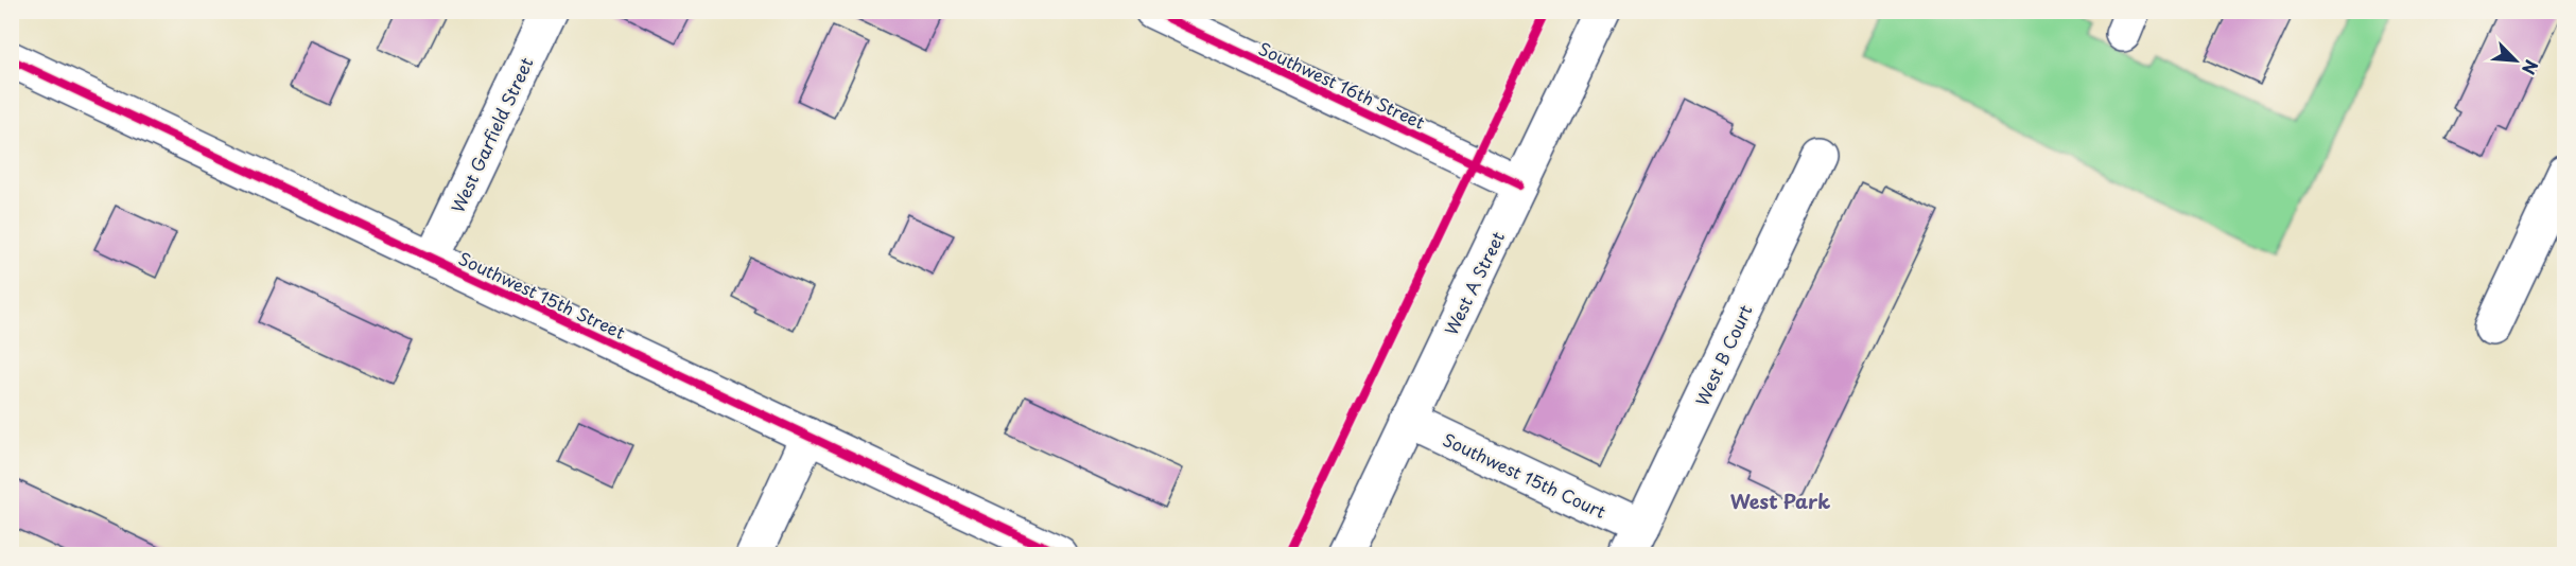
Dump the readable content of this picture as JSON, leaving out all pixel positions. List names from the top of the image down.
{
  "streets": {
    "street": [
      "Southwest 16th Street",
      "West Garfield Street",
      "West A Street",
      "Southwest 15th Street",
      "West B Court",
      "Southwest 15th Court"
    ]
  },
  "crossings": [
    ["Southwest 16th Street", "West A Street"],
    ["West Garfield Street", "Southwest 15th Street"],
    ["West A Street", "Southwest 15th Court"],
    ["West B Court", "Southwest 15th Court"]
  ],
  "districts": ["West Park"],
  "north": "bottom right"
}
